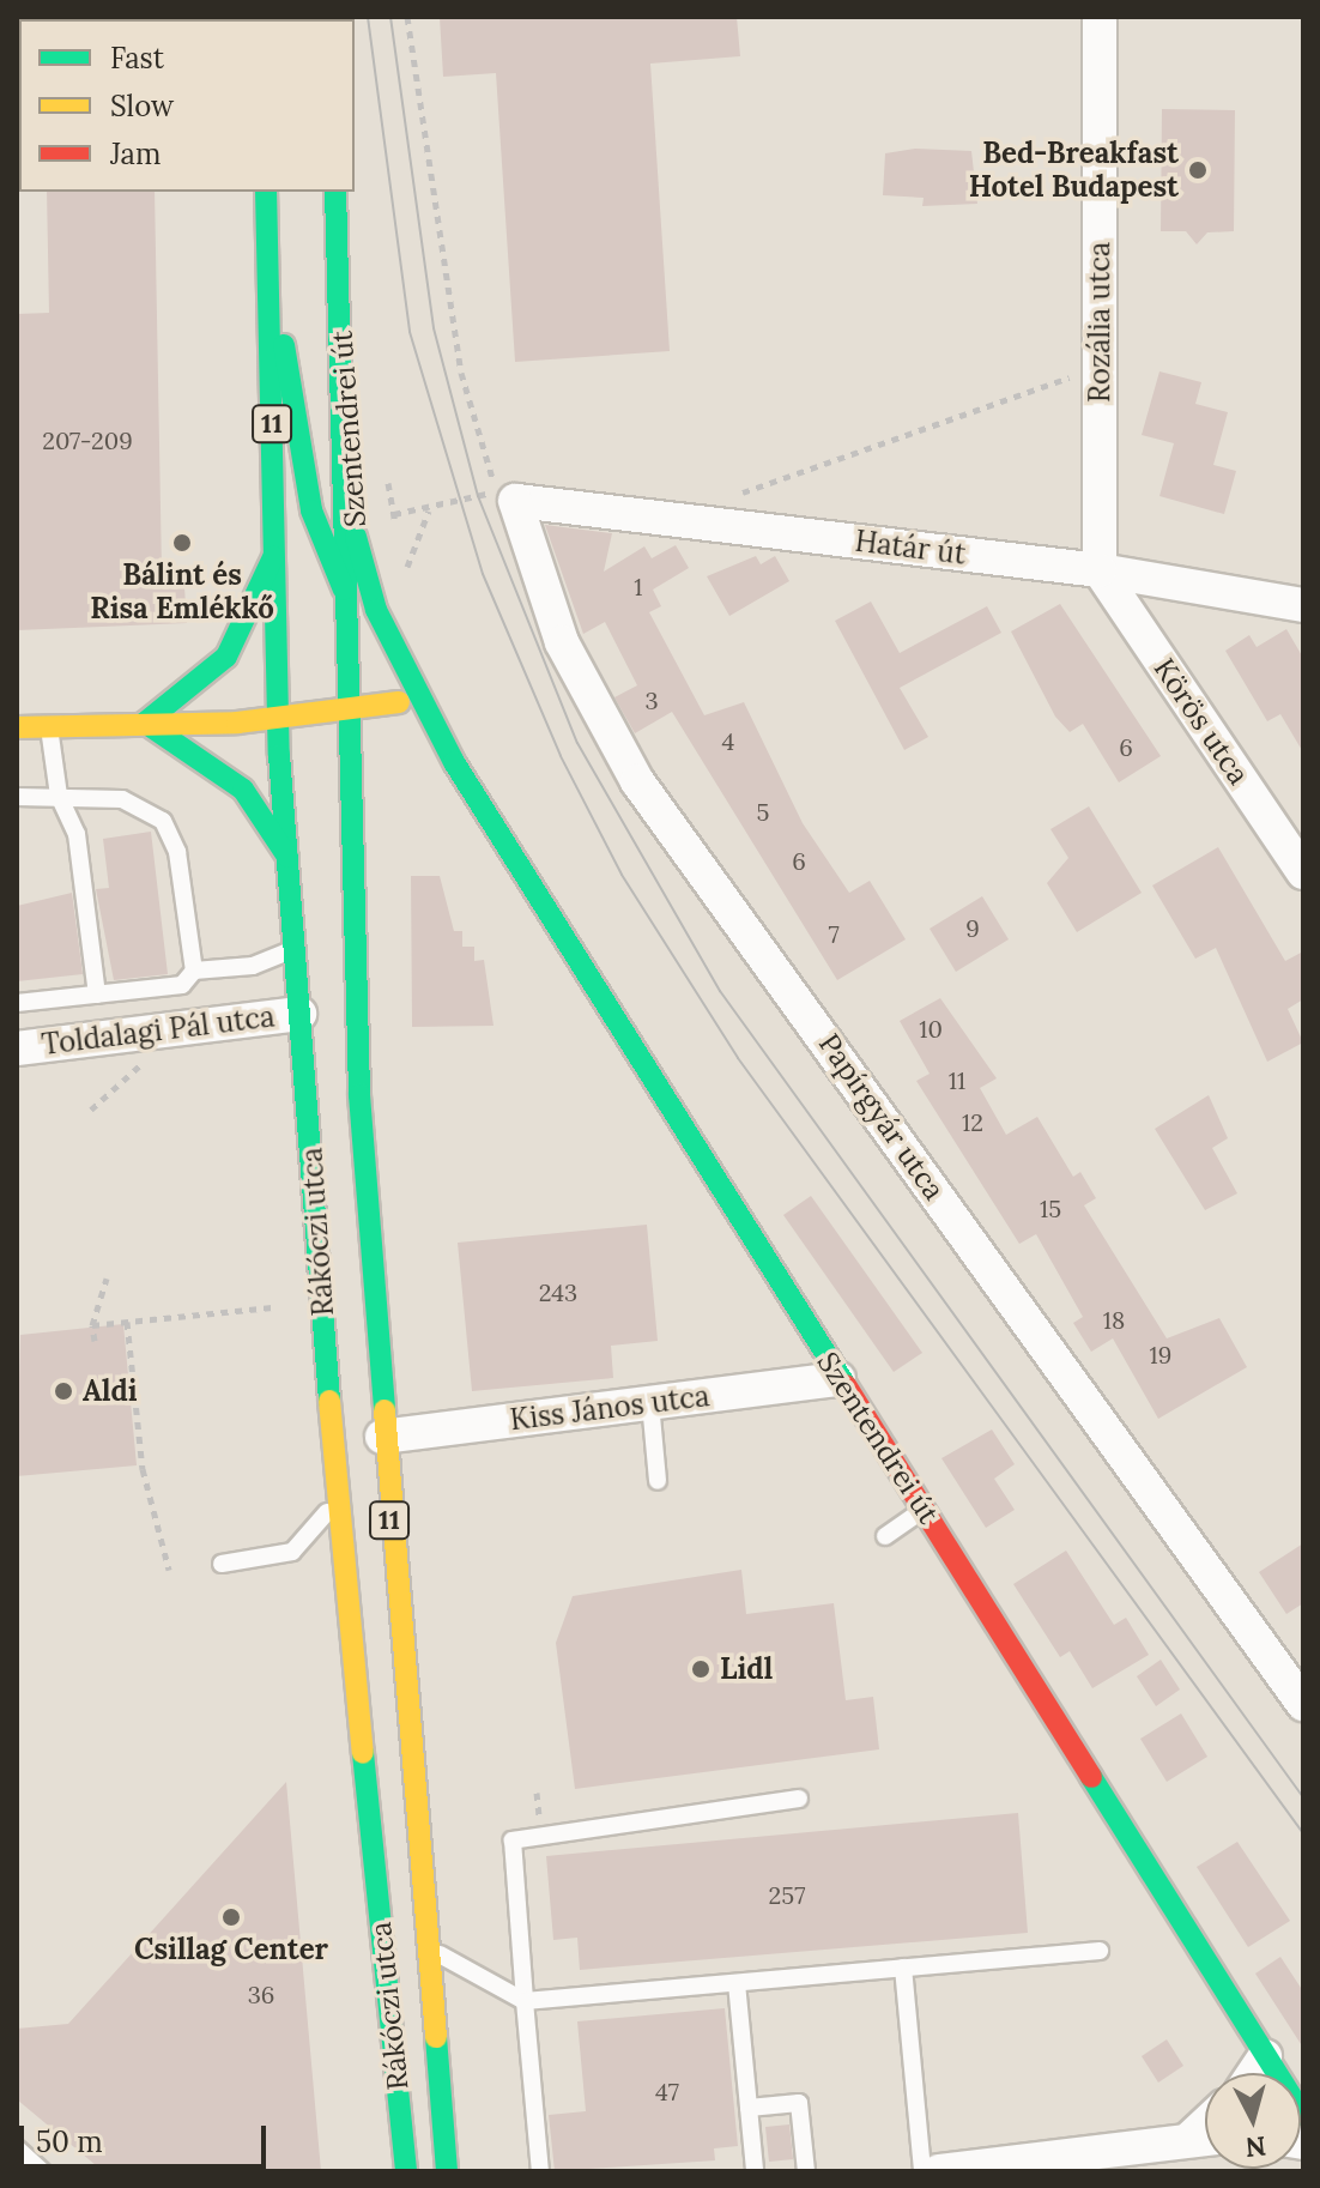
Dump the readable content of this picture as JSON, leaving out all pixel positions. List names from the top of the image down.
{
  "streets": {
    "main road": ["11", "Szentendrei út", "Rákóczi utca"],
    "street": [
      "Rozália utca",
      "Határ út",
      "Körös utca",
      "Toldalagi Pál utca",
      "Papírgyár utca",
      "Kiss János utca"
    ]
  },
  "crossings": [
    ["Rozália utca", "Határ út"],
    ["Rozália utca", "Körös utca"],
    ["Szentendrei út", "Rákóczi utca"],
    ["Szentendrei út", "Kiss János utca"],
    ["Határ út", "Körös utca"],
    ["Határ út", "Papírgyár utca"],
    ["Toldalagi Pál utca", "Rákóczi utca"],
    ["Rákóczi utca", "Kiss János utca"]
  ],
  "places": [
    "Bed-Breakfast Hotel Budapest",
    "Bálint és Risa Emlékkő",
    "Aldi",
    "Lidl",
    "Csillag Center"
  ],
  "house_numbers": [
    "207-209",
    "1",
    "3",
    "4",
    "6",
    "5",
    "6",
    "9",
    "7",
    "10",
    "11",
    "12",
    "15",
    "243",
    "18",
    "19",
    "257",
    "36",
    "47"
  ],
  "legend": ["Fast", "Slow", "Jam"],
  "scale_bar": "50 m",
  "north": "bottom"
}
